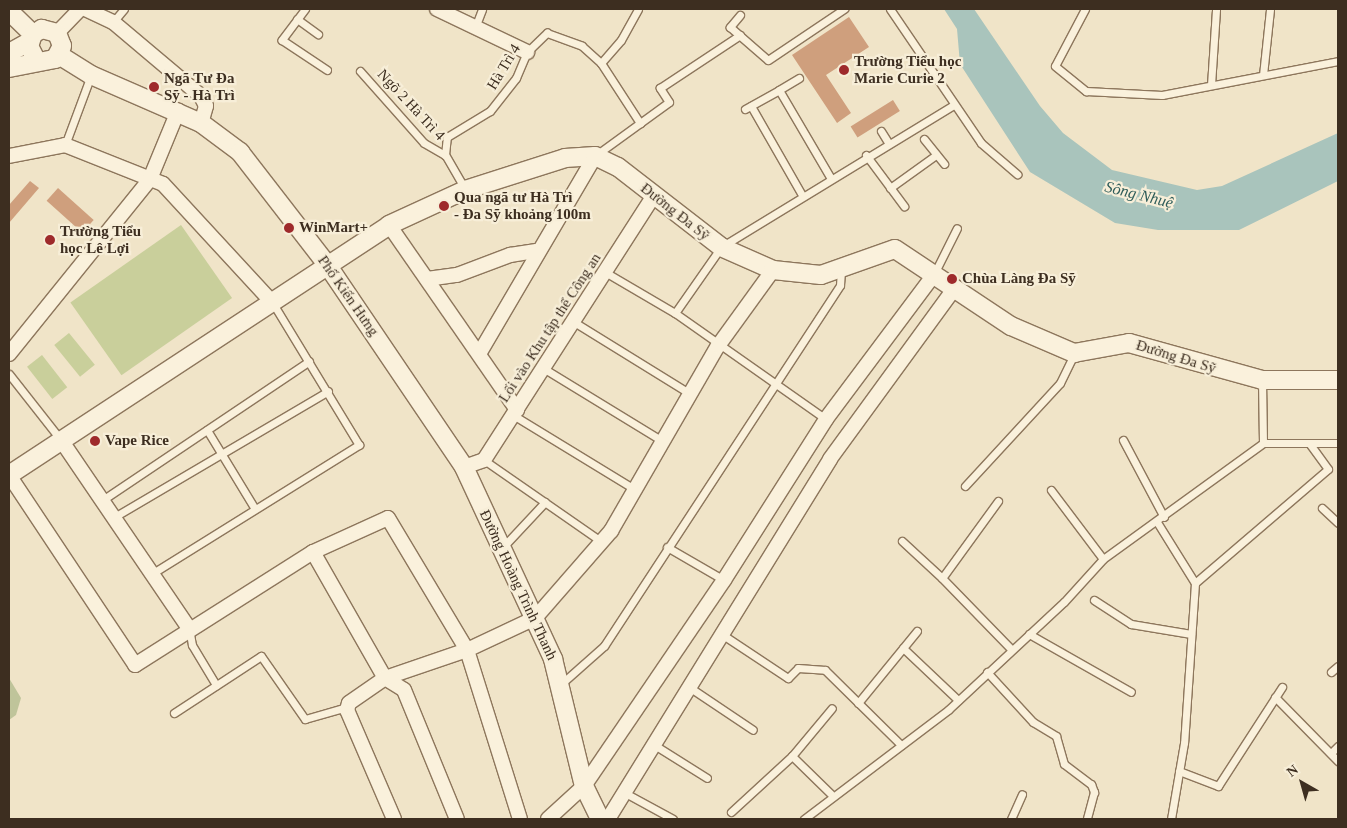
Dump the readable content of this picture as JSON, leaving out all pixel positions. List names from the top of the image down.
{
  "streets": {
    "street": [
      "Đường Đa Sỹ",
      "Phố Kiến Hưng",
      "Lối vào Khu tập thể Công an",
      "Đường Hoàng Trình Thanh"
    ],
    "lane": ["Hà Trì 4", "Ngõ 2 Hà Trì 4"]
  },
  "crossings": [
    ["Hà Trì 4", "Ngõ 2 Hà Trì 4"],
    ["Đường Đa Sỹ", "Lối vào Khu tập thể Công an"],
    ["Phố Kiến Hưng", "Đường Hoàng Trình Thanh"]
  ],
  "water": ["Sông Nhuệ"],
  "places": [
    "Trường Tiểu học Marie Curie 2",
    "Ngã Tư Đa Sỹ - Hà Trì",
    "Qua ngã tư Hà Trì - Đa Sỹ khoảng 100m",
    "WinMart+",
    "Trường Tiểu học Lê Lợi",
    "Chùa Làng Đa Sỹ",
    "Vape Rice"
  ],
  "north": "top left"
}
